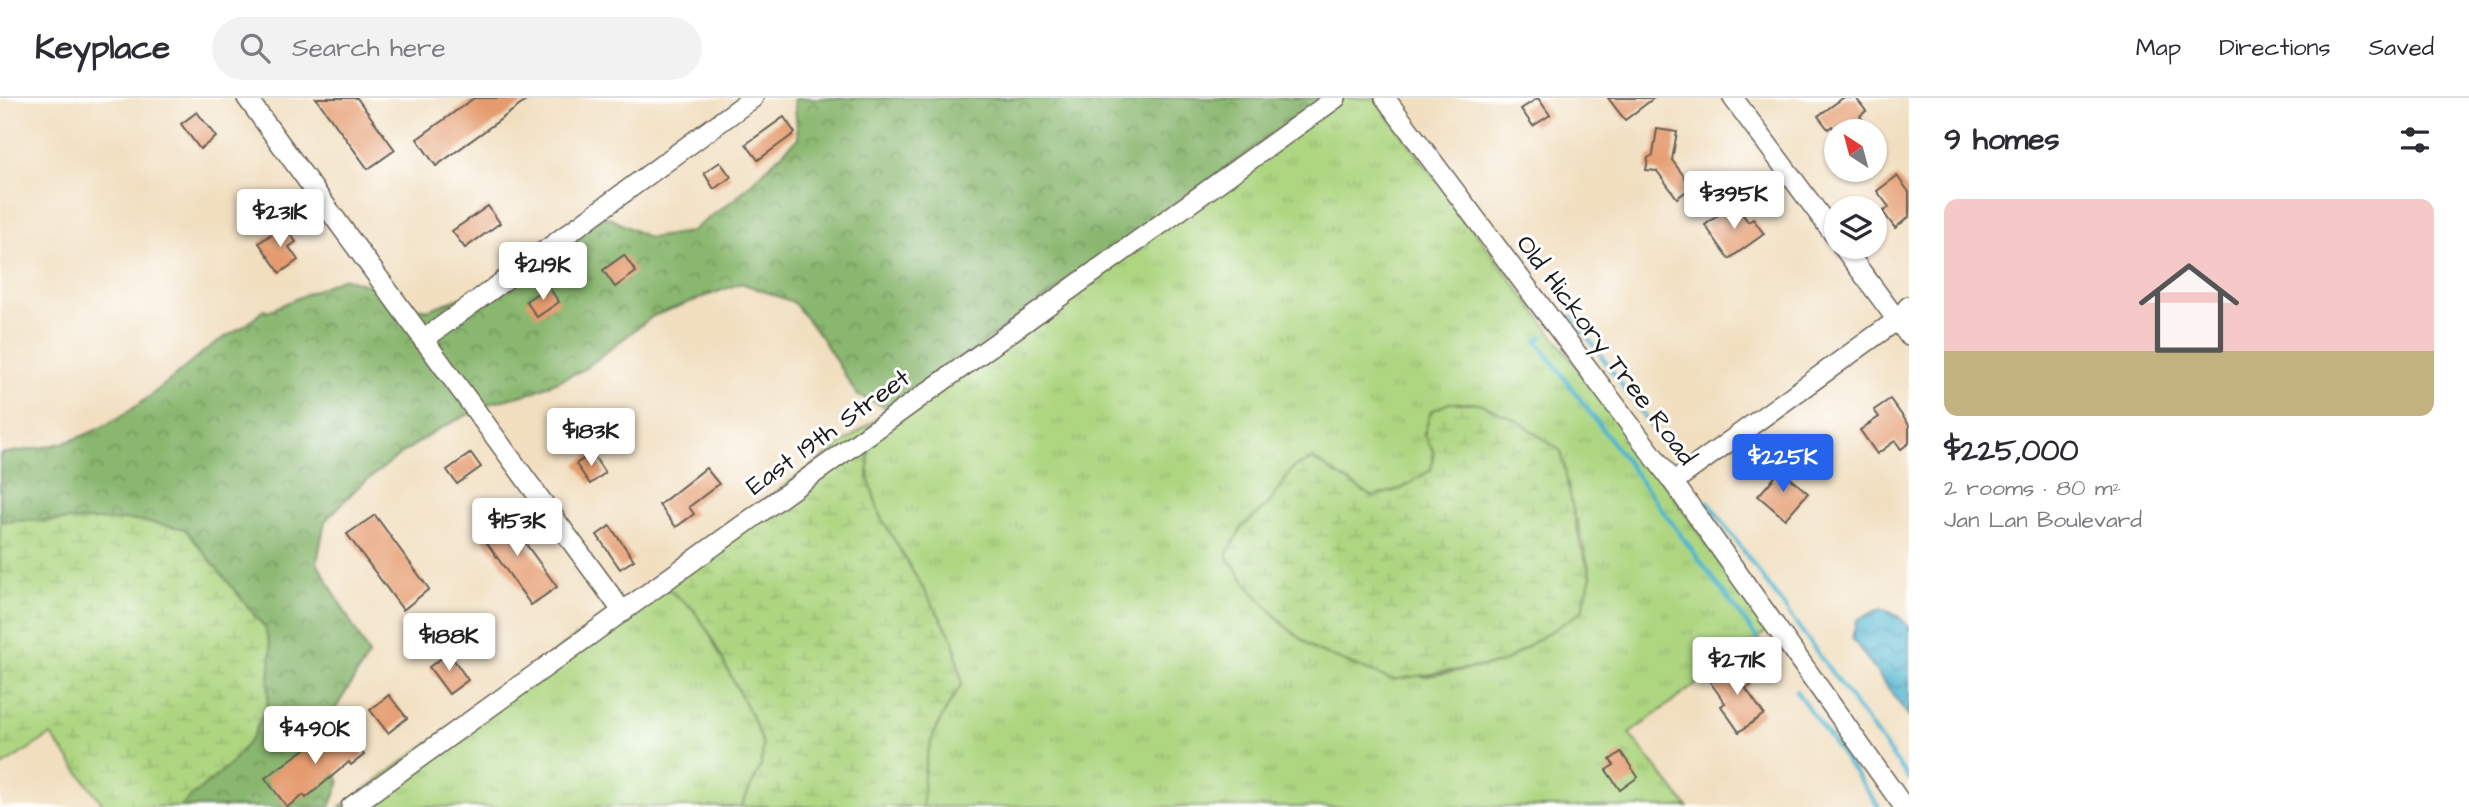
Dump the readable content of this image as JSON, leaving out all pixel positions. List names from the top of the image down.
{
  "streets": {
    "street": ["Old Hickory Tree Road", "East 19th Street"]
  },
  "north": "top left",
  "page": {
    "header": "Keyplace",
    "search": "Search here",
    "nav": ["Map", "Directions", "Saved"],
    "heading": "9 homes",
    "price": [
      "$395K",
      "$231K",
      "$219K",
      "$183K",
      "$225K",
      "$153K",
      "$188K",
      "$271K",
      "$490K"
    ],
    "list": [
      {
        "name": "$225,000",
        "note": "2 rooms · 80 m² · Jan Lan Boulevard"
      }
    ]
  }
}
